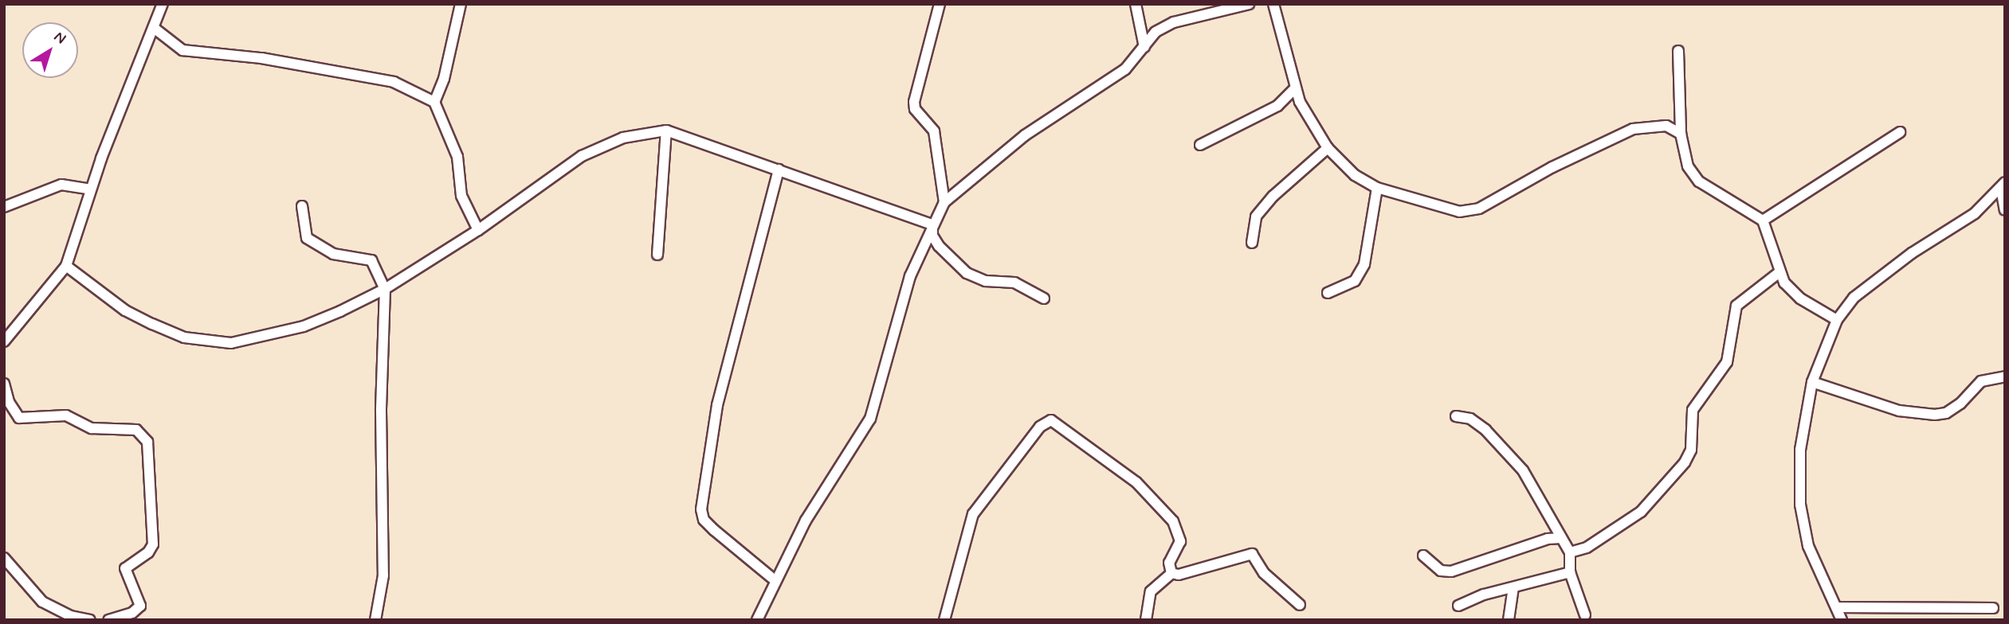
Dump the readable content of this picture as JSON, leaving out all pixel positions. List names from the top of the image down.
{
  "north": "top right"
}
